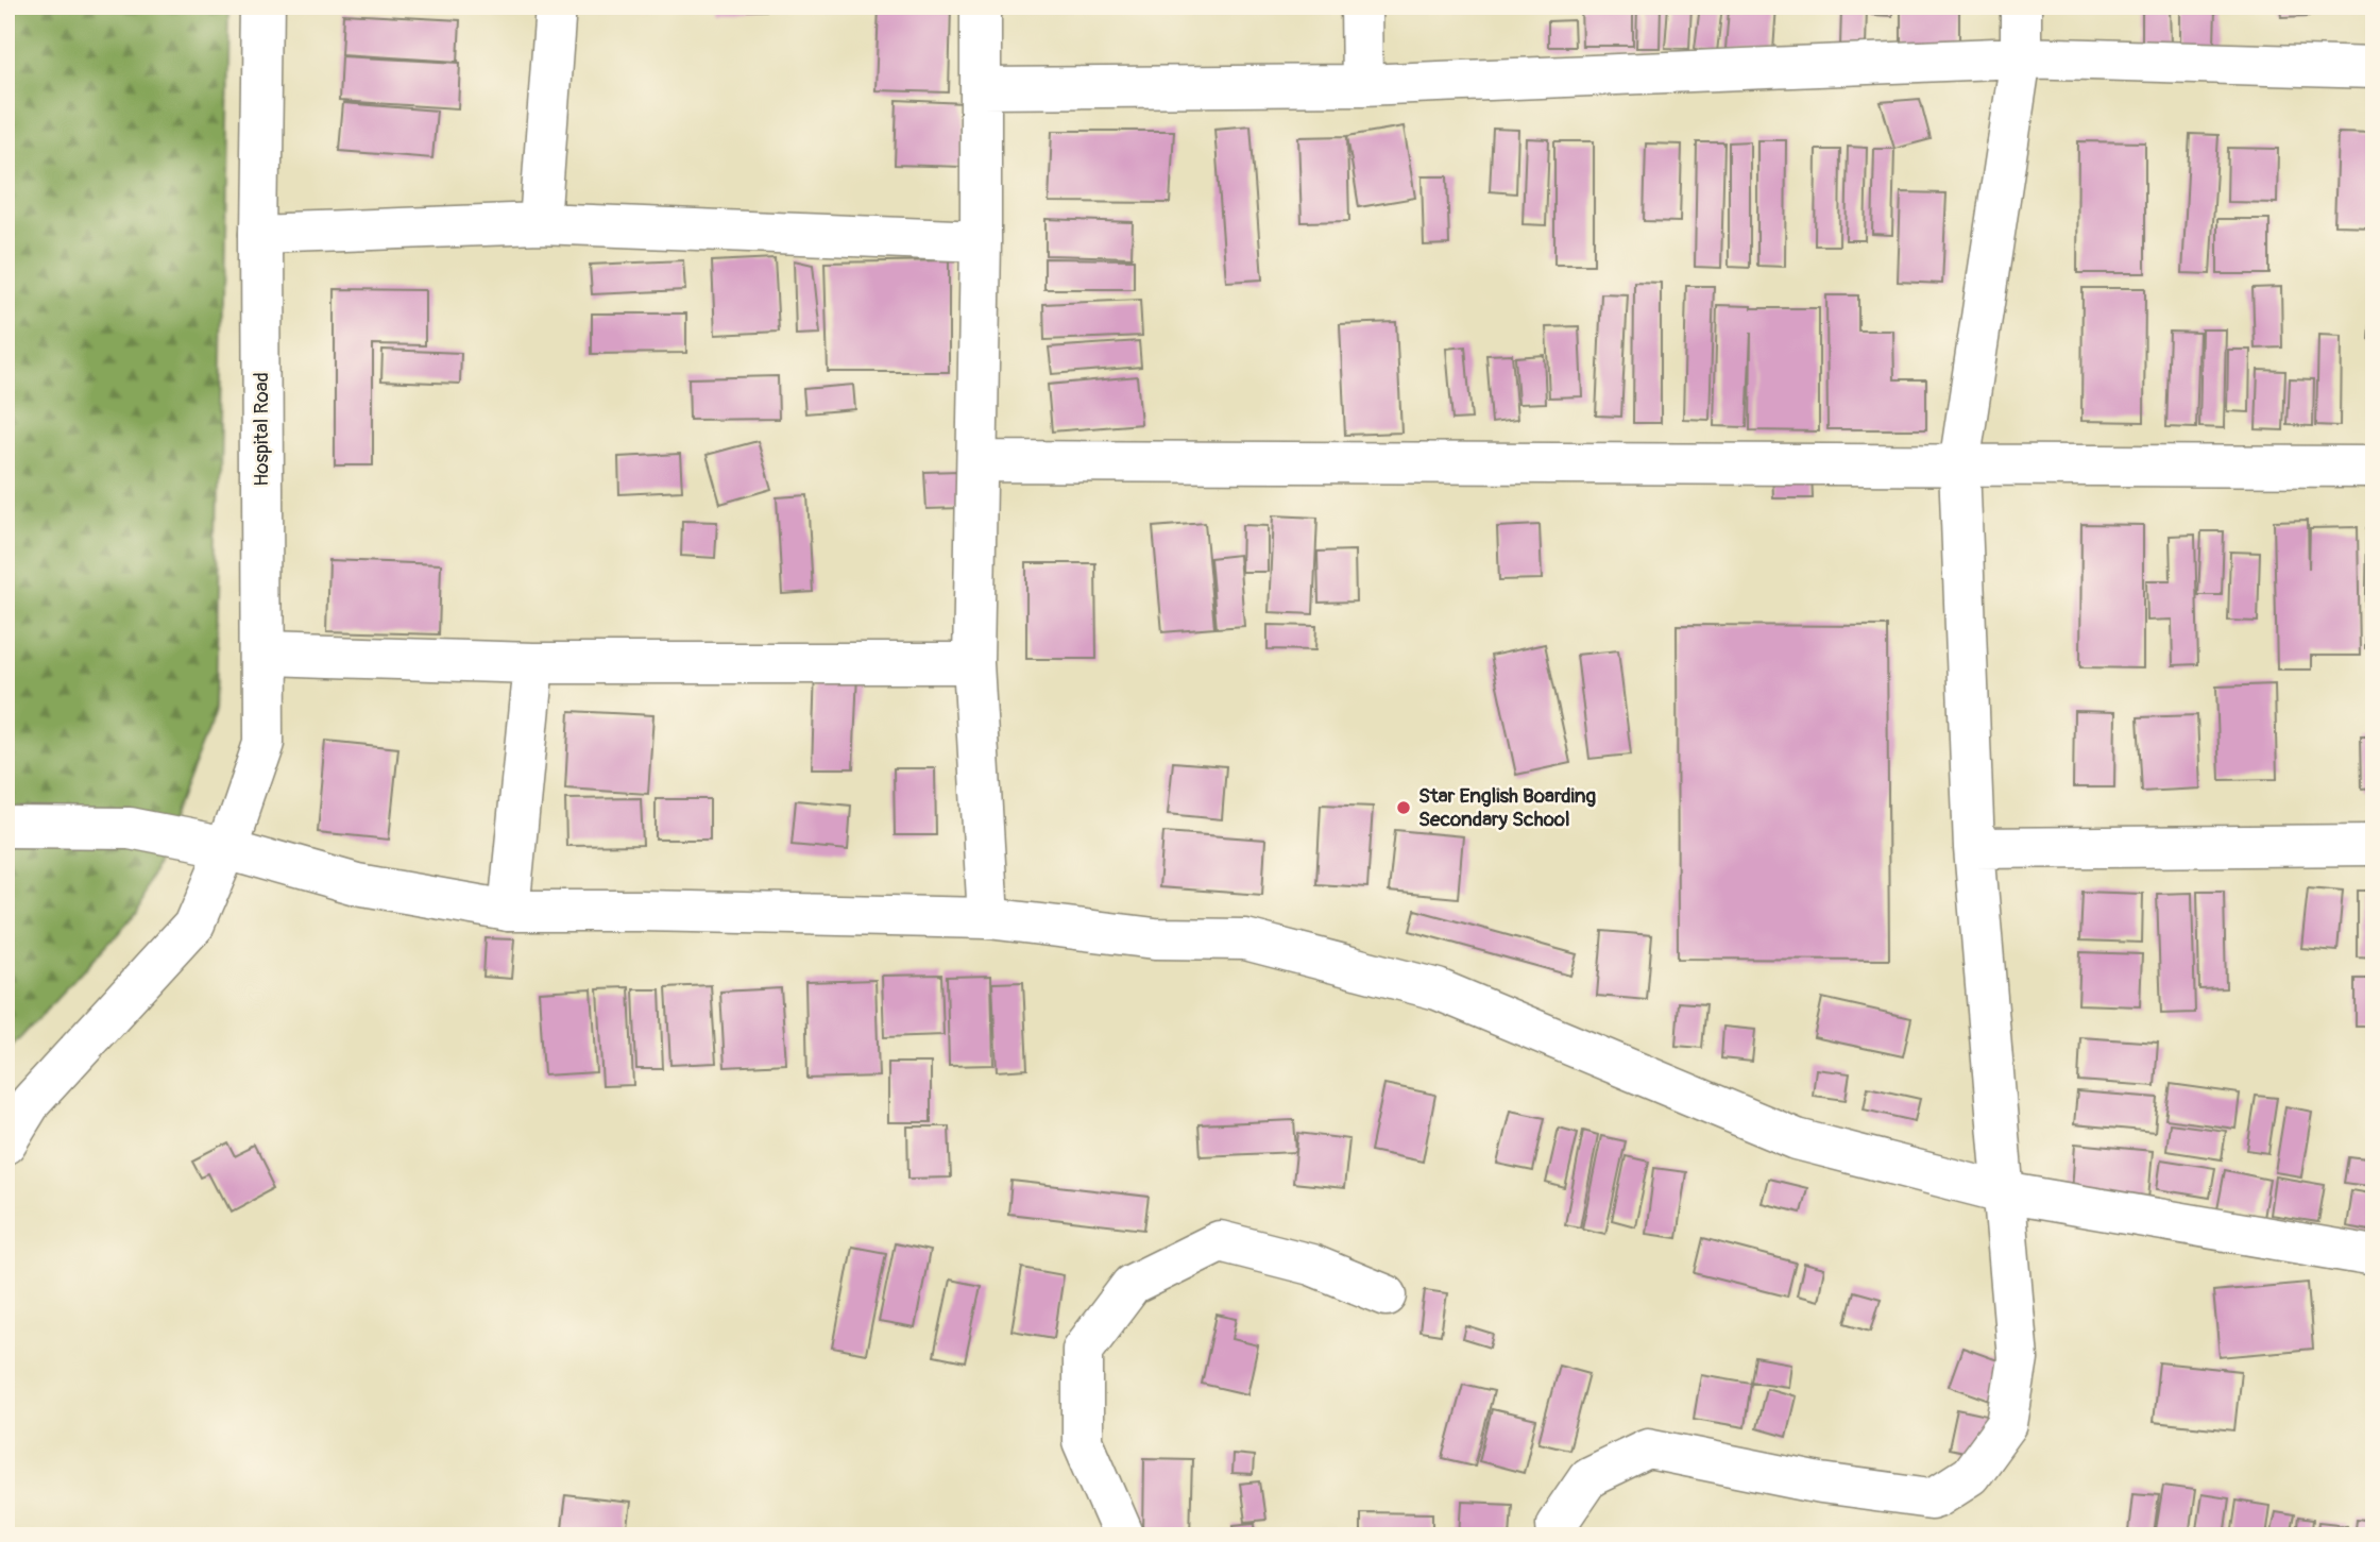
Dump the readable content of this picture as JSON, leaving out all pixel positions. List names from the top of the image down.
{
  "streets": {
    "street": ["Hospital Road"]
  },
  "places": ["Star English Boarding Secondary School"]
}
